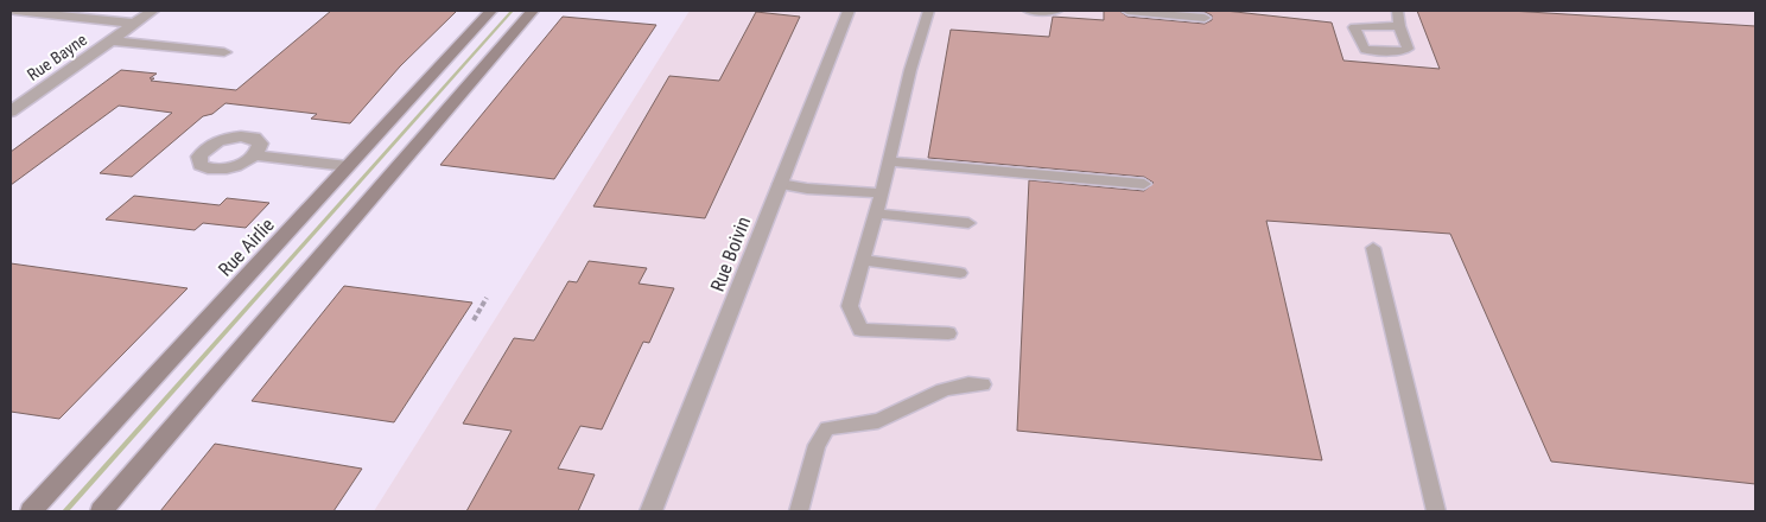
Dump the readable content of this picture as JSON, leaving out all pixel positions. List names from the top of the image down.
{
  "streets": {
    "main road": ["Rue Airlie"],
    "street": ["Rue Bayne", "Rue Boivin"]
  }
}
